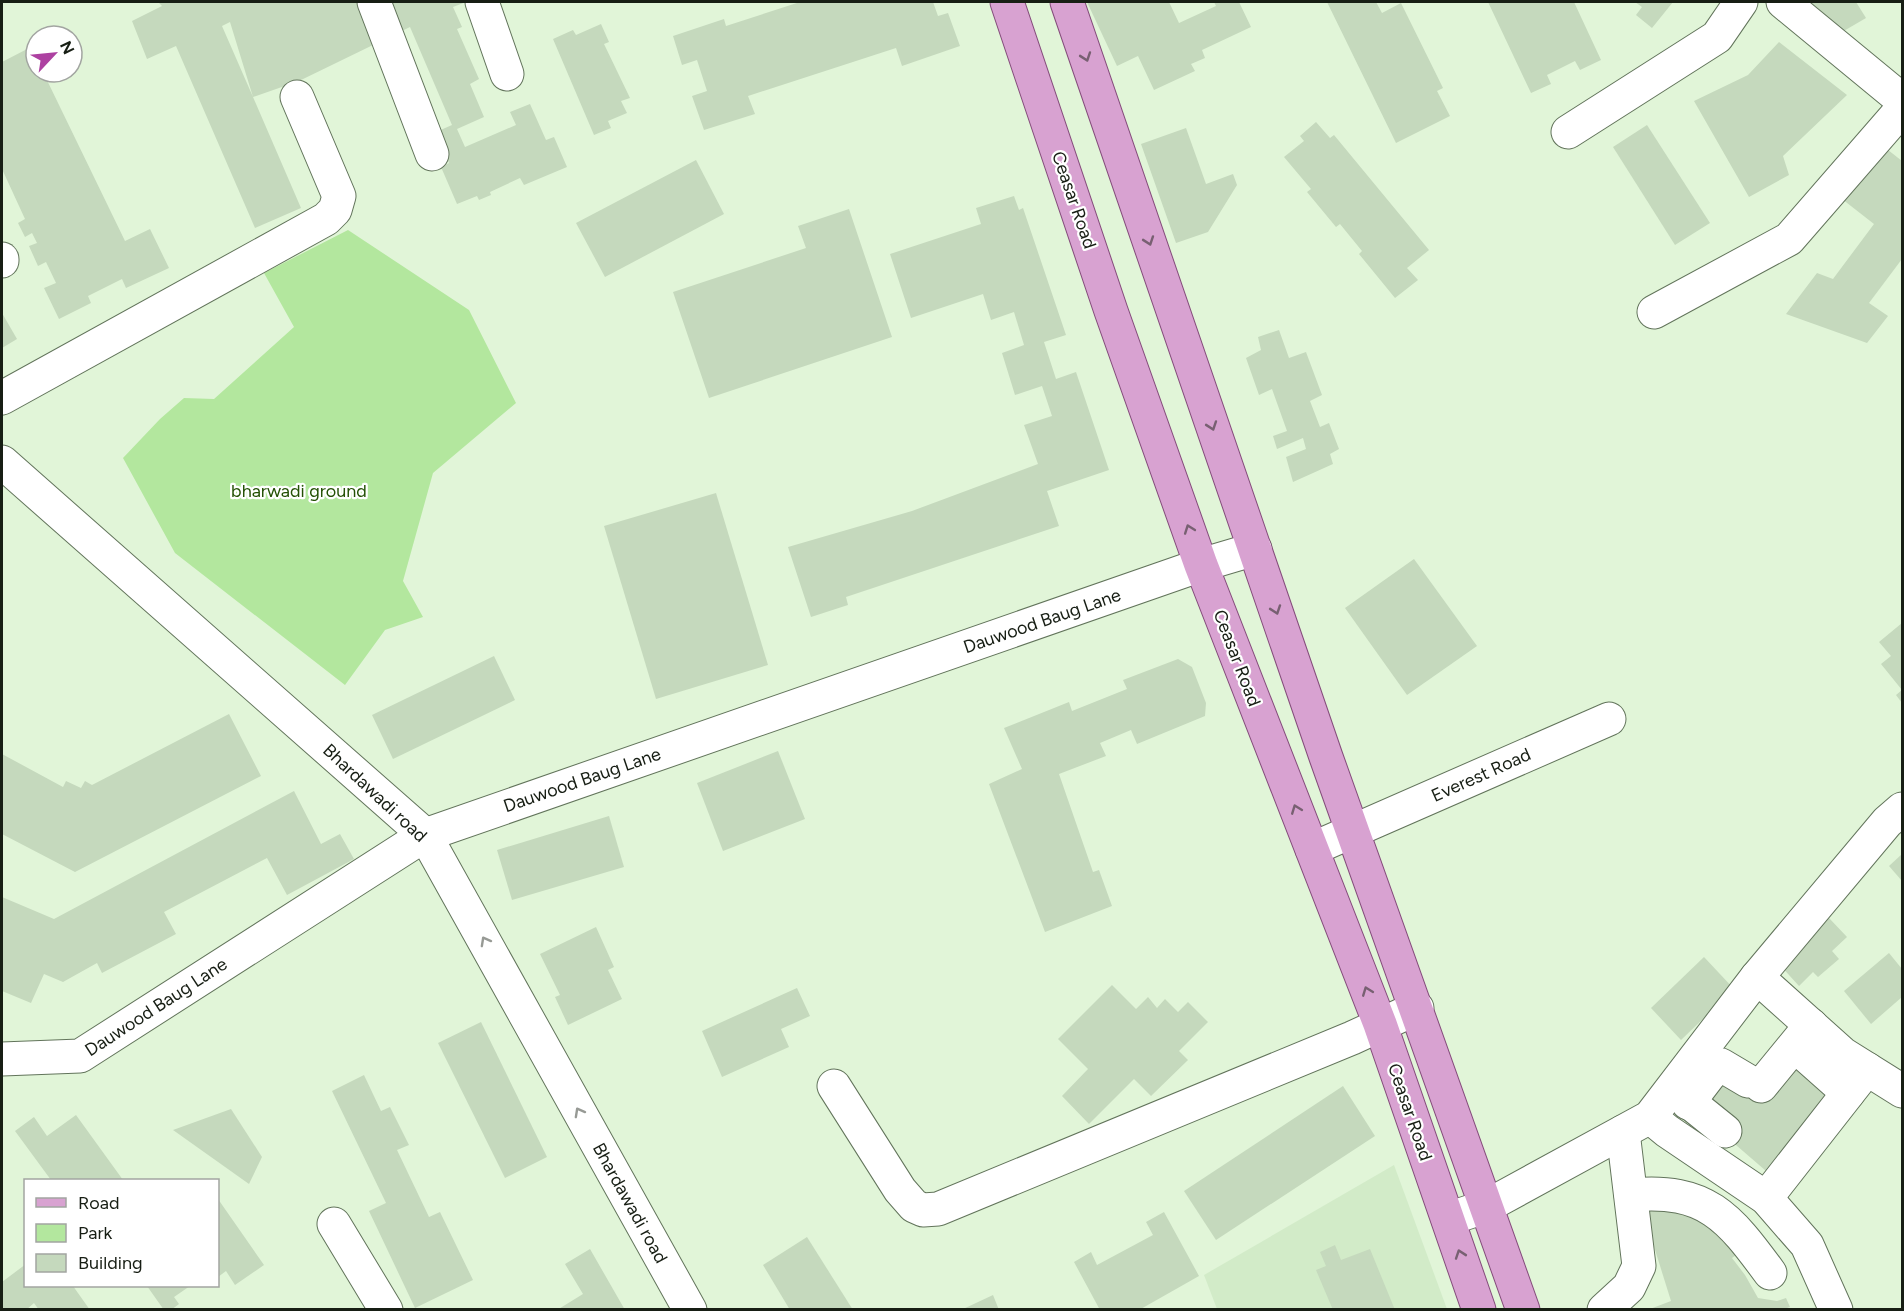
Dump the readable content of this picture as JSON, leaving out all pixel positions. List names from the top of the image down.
{
  "streets": {
    "main road": ["Ceasar Road"],
    "street": ["Dauwood Baug Lane", "Everest Road", "Bhardawadi road"]
  },
  "crossings": [
    ["Ceasar Road", "Dauwood Baug Lane"],
    ["Ceasar Road", "Everest Road"],
    ["Dauwood Baug Lane", "Bhardawadi road"]
  ],
  "one_way": ["Bhardawadi road"],
  "parks": ["bharwadi ground"],
  "legend": ["Road", "Park", "Building"],
  "north": "top right"
}
